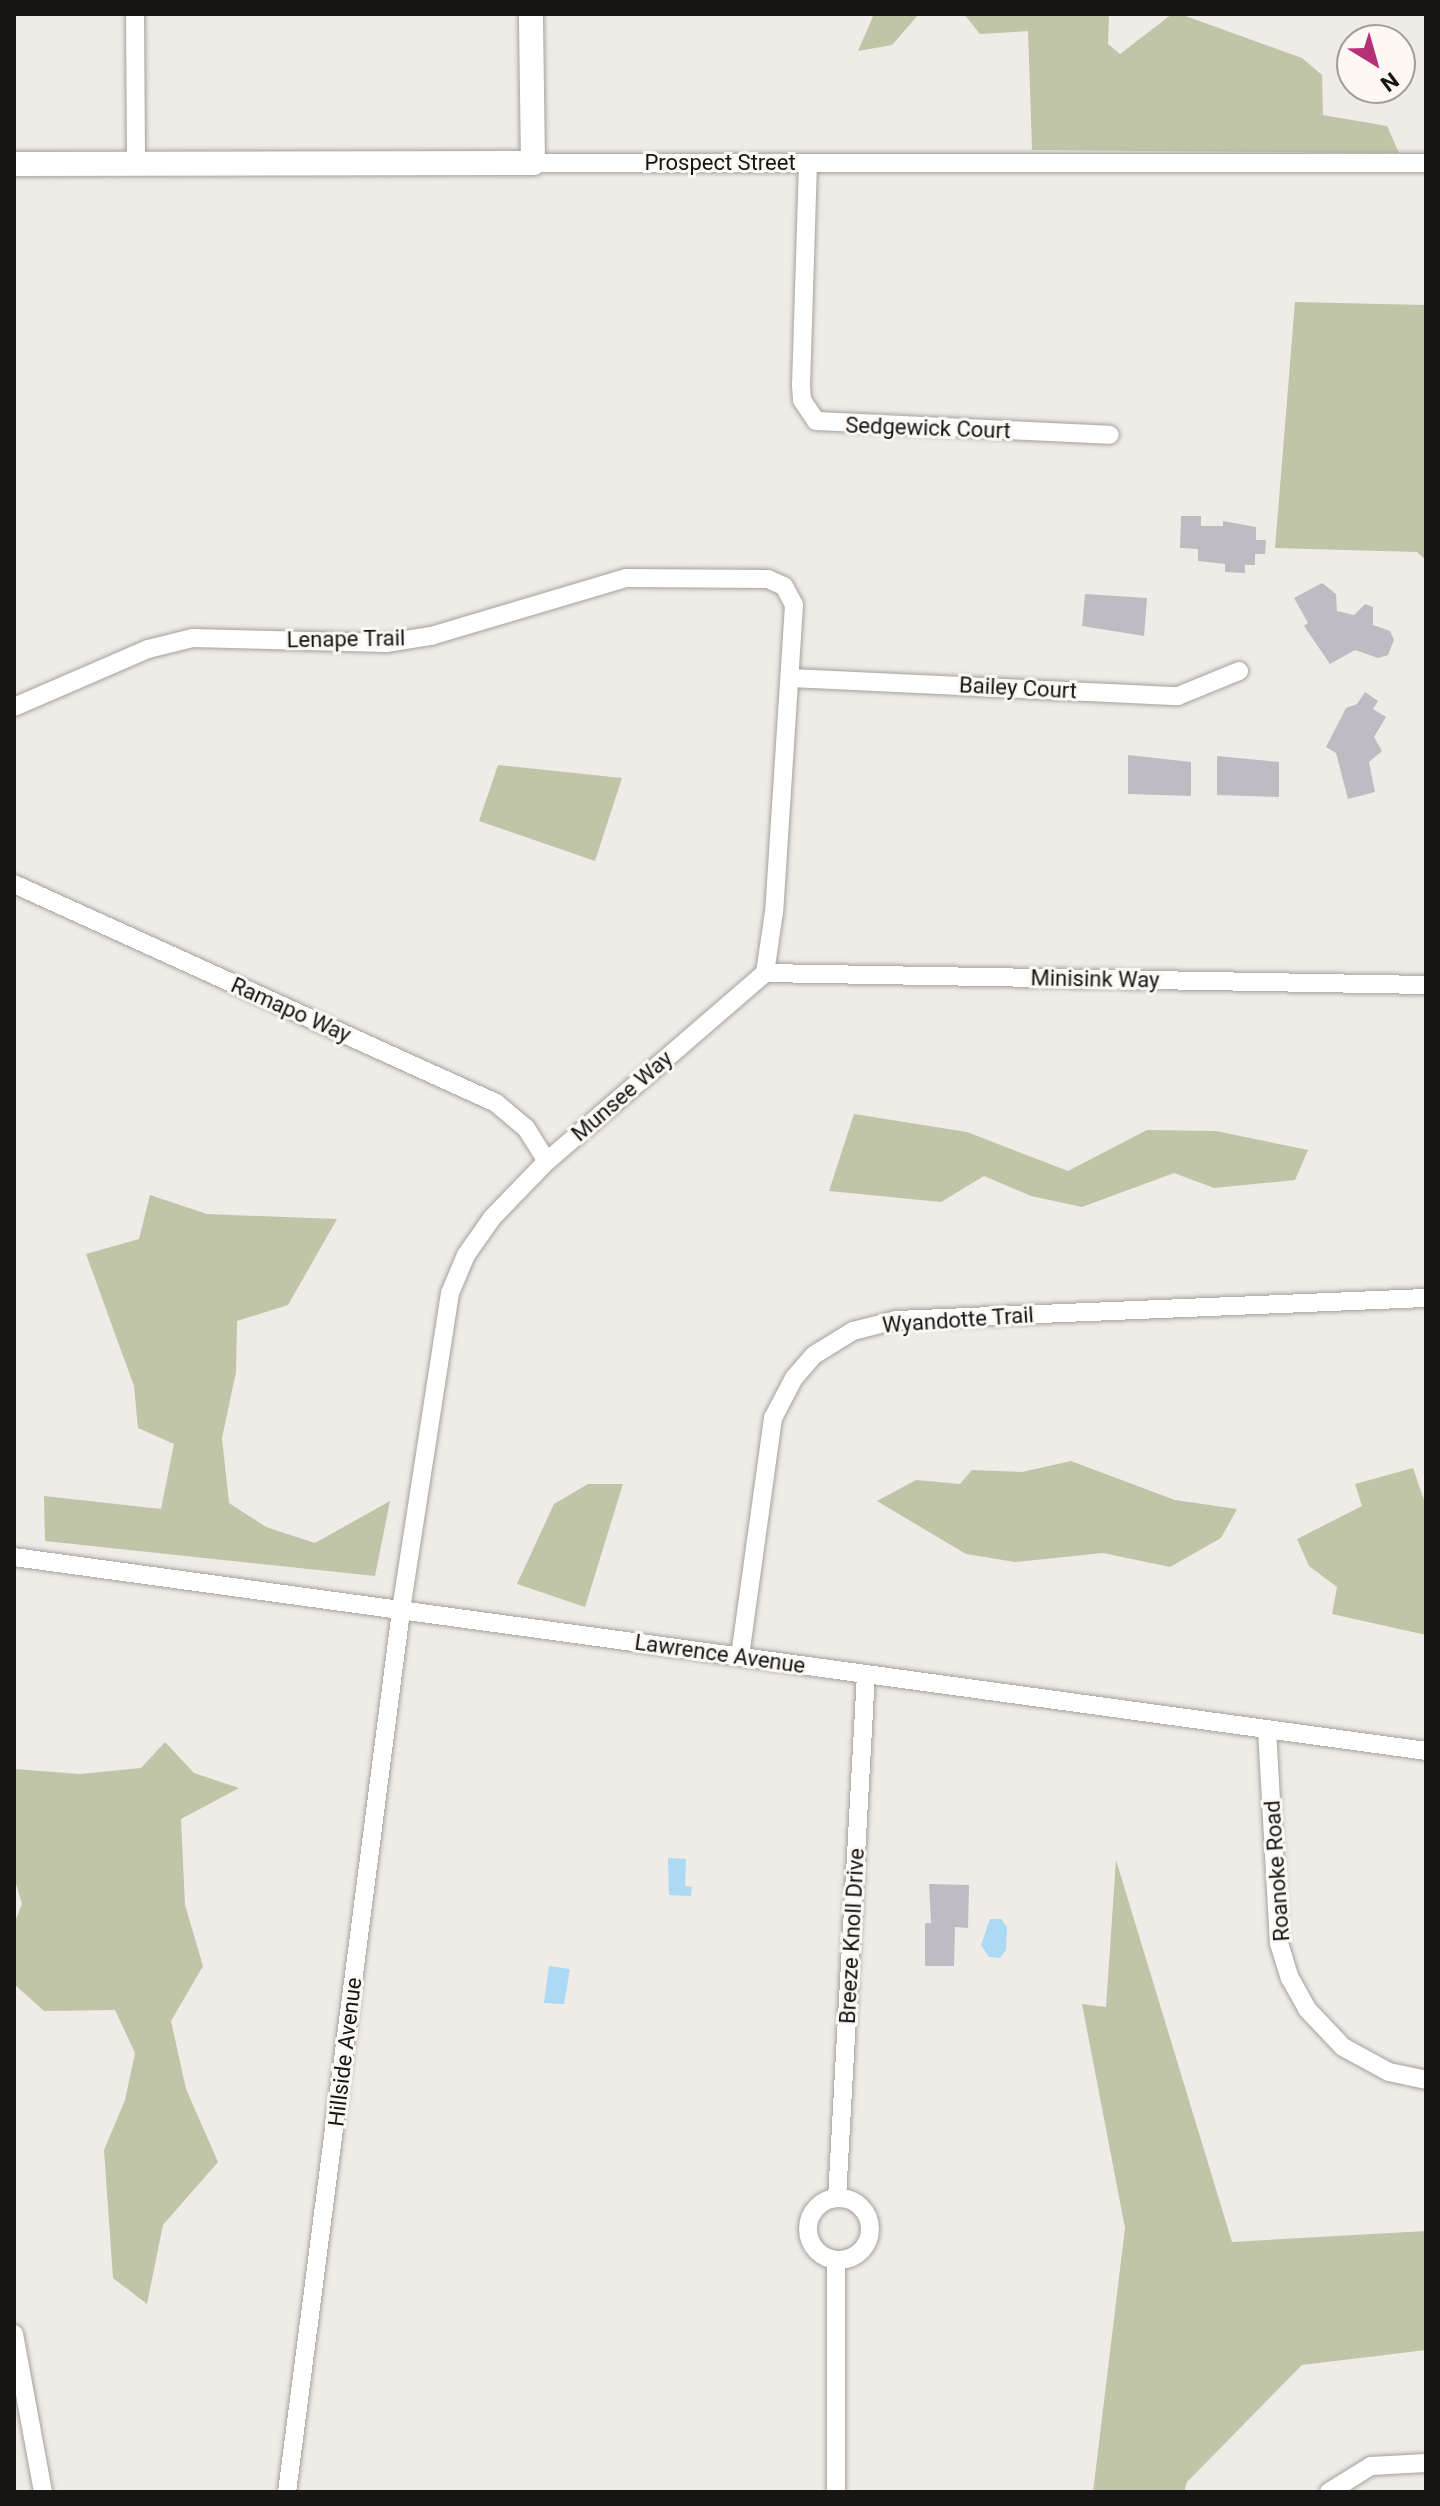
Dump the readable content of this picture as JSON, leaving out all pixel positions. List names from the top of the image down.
{
  "streets": {
    "street": [
      "Prospect Street",
      "Sedgewick Court",
      "Lenape Trail",
      "Bailey Court",
      "Minisink Way",
      "Ramapo Way",
      "Munsee Way",
      "Wyandotte Trail",
      "Lawrence Avenue",
      "Roanoke Road",
      "Breeze Knoll Drive",
      "Hillside Avenue"
    ]
  },
  "crossings": [
    ["Prospect Street", "Sedgewick Court"],
    ["Lenape Trail", "Bailey Court"],
    ["Minisink Way", "Munsee Way"],
    ["Ramapo Way", "Munsee Way"],
    ["Munsee Way", "Lawrence Avenue"],
    ["Munsee Way", "Hillside Avenue"],
    ["Wyandotte Trail", "Lawrence Avenue"],
    ["Lawrence Avenue", "Roanoke Road"],
    ["Lawrence Avenue", "Breeze Knoll Drive"],
    ["Lawrence Avenue", "Hillside Avenue"]
  ],
  "north": "bottom right"
}
